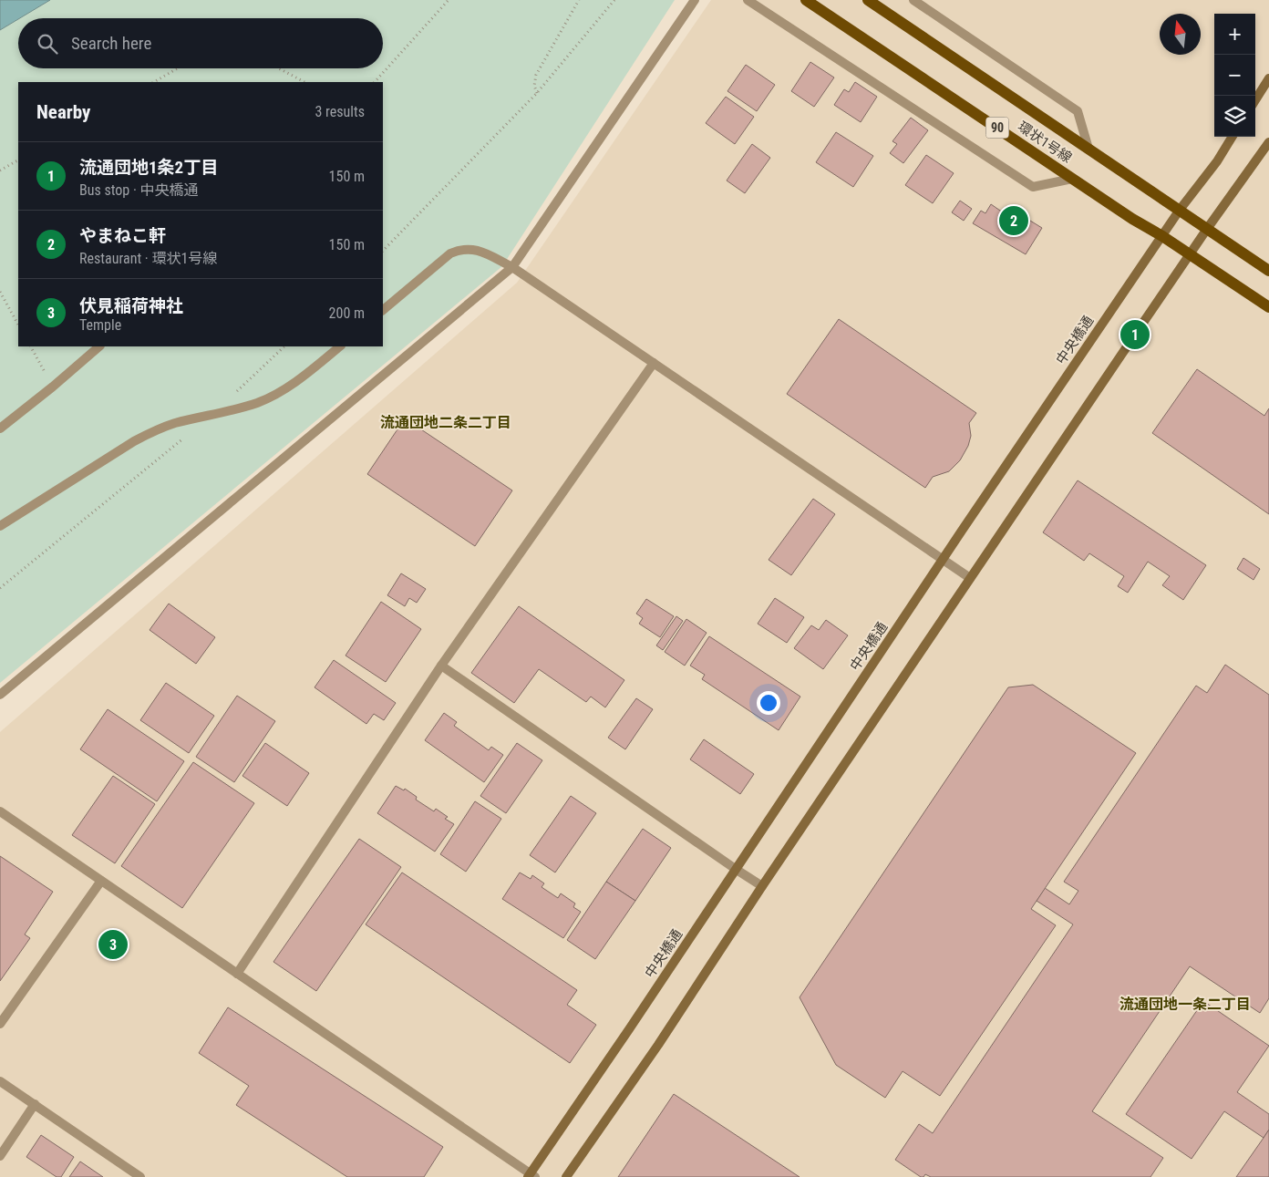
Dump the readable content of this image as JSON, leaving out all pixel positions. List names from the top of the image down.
{
  "streets": {
    "main road": ["90", "環状1号線"],
    "street": ["中央橋通"]
  },
  "crossings": [
    ["環状1号線", "中央橋通"]
  ],
  "districts": ["流通団地二条二丁目", "流通団地一条二丁目"],
  "north": "top",
  "page": {
    "map_buttons": ["+", "−"],
    "search": "Search here",
    "heading": ["Nearby", "3 results"],
    "list": [
      {
        "mark": "1",
        "name": "流通団地1条2丁目",
        "note": "Bus stop · 中央橋通",
        "value": "150 m"
      },
      {
        "mark": "2",
        "name": "やまねこ軒",
        "note": "Restaurant · 環状1号線",
        "value": "150 m"
      },
      {
        "mark": "3",
        "name": "伏見稲荷神社",
        "note": "Temple",
        "value": "200 m"
      }
    ],
    "pins": ["2", "1", "3"]
  }
}
